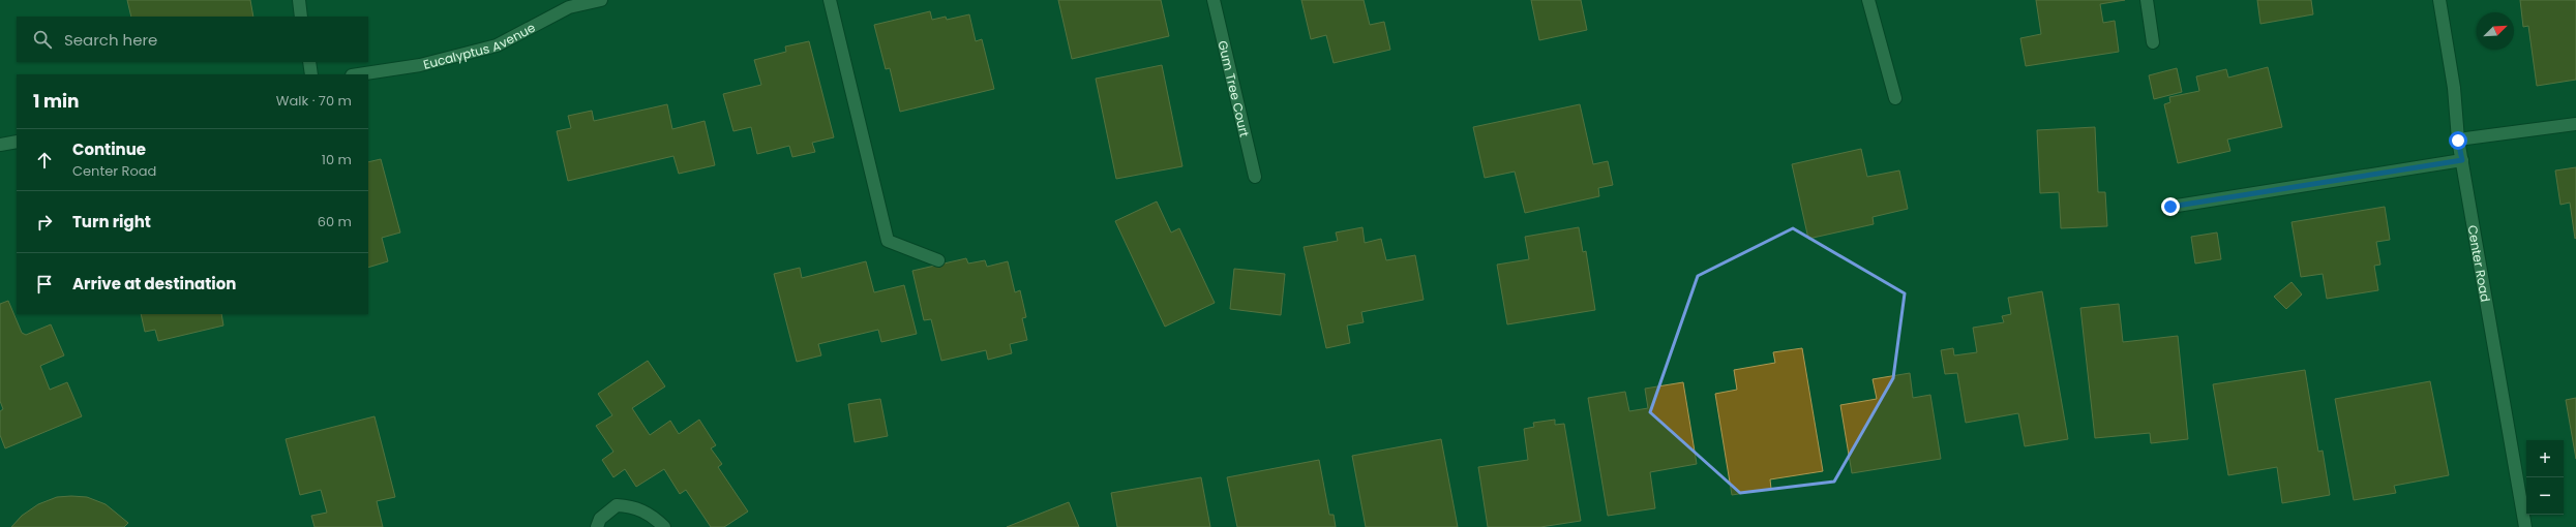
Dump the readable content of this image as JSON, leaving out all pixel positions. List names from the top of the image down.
{
  "streets": {
    "street": ["Eucalyptus Avenue", "Gum Tree Court", "Center Road"]
  },
  "north": "top right",
  "page": {
    "search": "Search here",
    "heading": ["1 min", "Walk · 70 m"],
    "list": [
      ["Continue", "Center Road", "10 m"],
      ["Turn right", "60 m"],
      "Arrive at destination"
    ],
    "map_buttons": ["+", "−"]
  }
}
